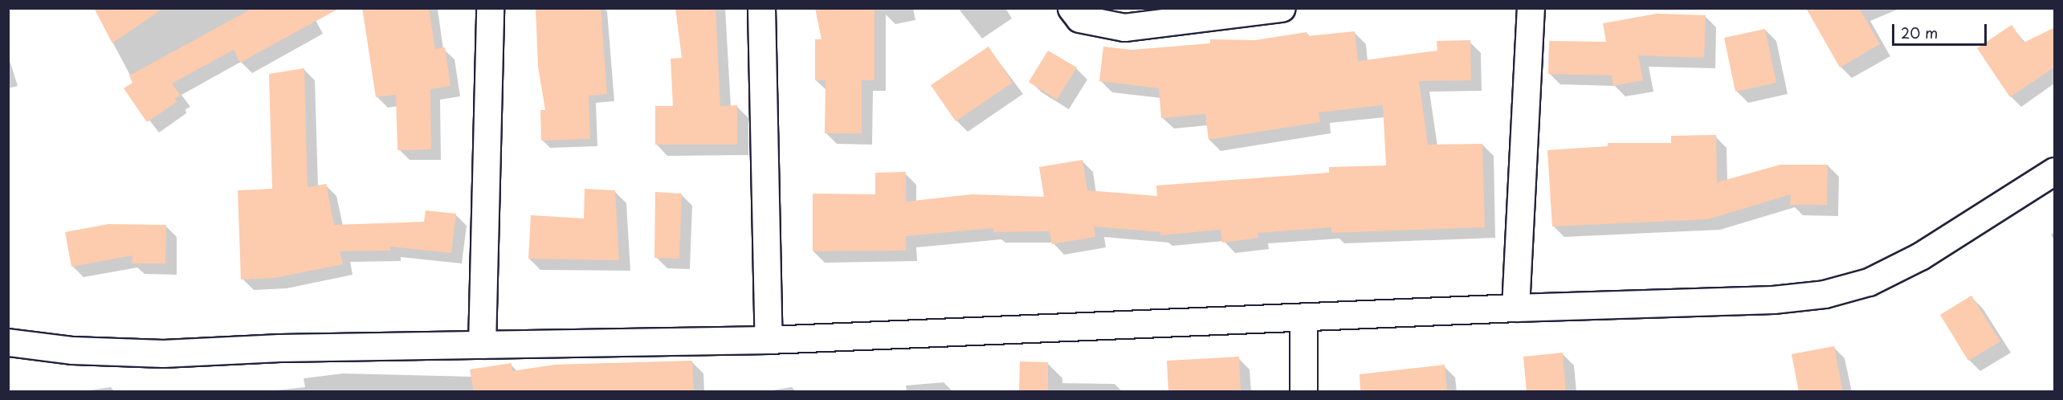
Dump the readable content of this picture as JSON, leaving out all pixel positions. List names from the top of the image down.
{
  "scale_bar": "20 m"
}
